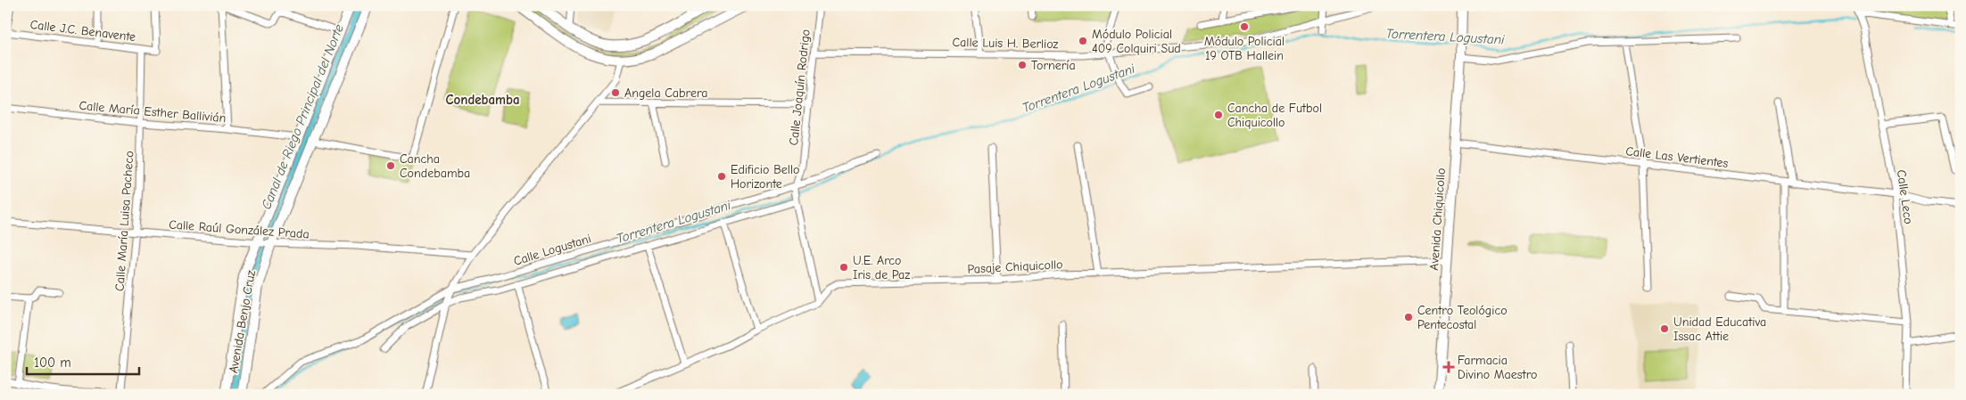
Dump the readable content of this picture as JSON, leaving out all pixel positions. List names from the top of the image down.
{
  "streets": {
    "main road": ["Avenida Chiquicollo", "Avenida Benjo Cruz"],
    "street": [
      "Calle J.C. Benavente",
      "Calle Luis H. Berlioz",
      "Calle Joaquín Rodrigo",
      "Calle María Esther Ballivián",
      "Calle Las Vertientes",
      "Calle Leco",
      "Calle María Luisa Pacheco",
      "Calle Raúl González Prada",
      "Calle Logustani",
      "Pasaje Chiquicollo"
    ]
  },
  "crossings": [
    ["Calle J.C. Benavente", "Calle María Luisa Pacheco"],
    ["Calle Luis H. Berlioz", "Calle Joaquín Rodrigo"],
    ["Calle Joaquín Rodrigo", "Calle Logustani"],
    ["Calle Joaquín Rodrigo", "Pasaje Chiquicollo"],
    ["Calle María Esther Ballivián", "Calle María Luisa Pacheco"],
    ["Calle María Esther Ballivián", "Avenida Benjo Cruz"],
    ["Calle Las Vertientes", "Calle Leco"],
    ["Calle Las Vertientes", "Avenida Chiquicollo"],
    ["Avenida Chiquicollo", "Pasaje Chiquicollo"],
    ["Calle María Luisa Pacheco", "Calle Raúl González Prada"],
    ["Calle Raúl González Prada", "Avenida Benjo Cruz"]
  ],
  "districts": ["Condebamba"],
  "water": ["Torrentera Logustani", "Canal de Riego Principal del Norte"],
  "places": {
    "other": [
      "Módulo Policial 19 OTB Hallein",
      "Módulo Policial 409 Colquiri Sud",
      "Tornería",
      "Angela Cabrera",
      "Cancha de Futbol Chiquicollo",
      "Cancha Condebamba",
      "Edificio Bello Horizonte",
      "U.E. Arco Iris de Paz",
      "Centro Teológico Pentecostal",
      "Unidad Educativa Issac Attie"
    ],
    "health": ["Farmacia Divino Maestro"]
  },
  "scale_bar": "100 m"
}
